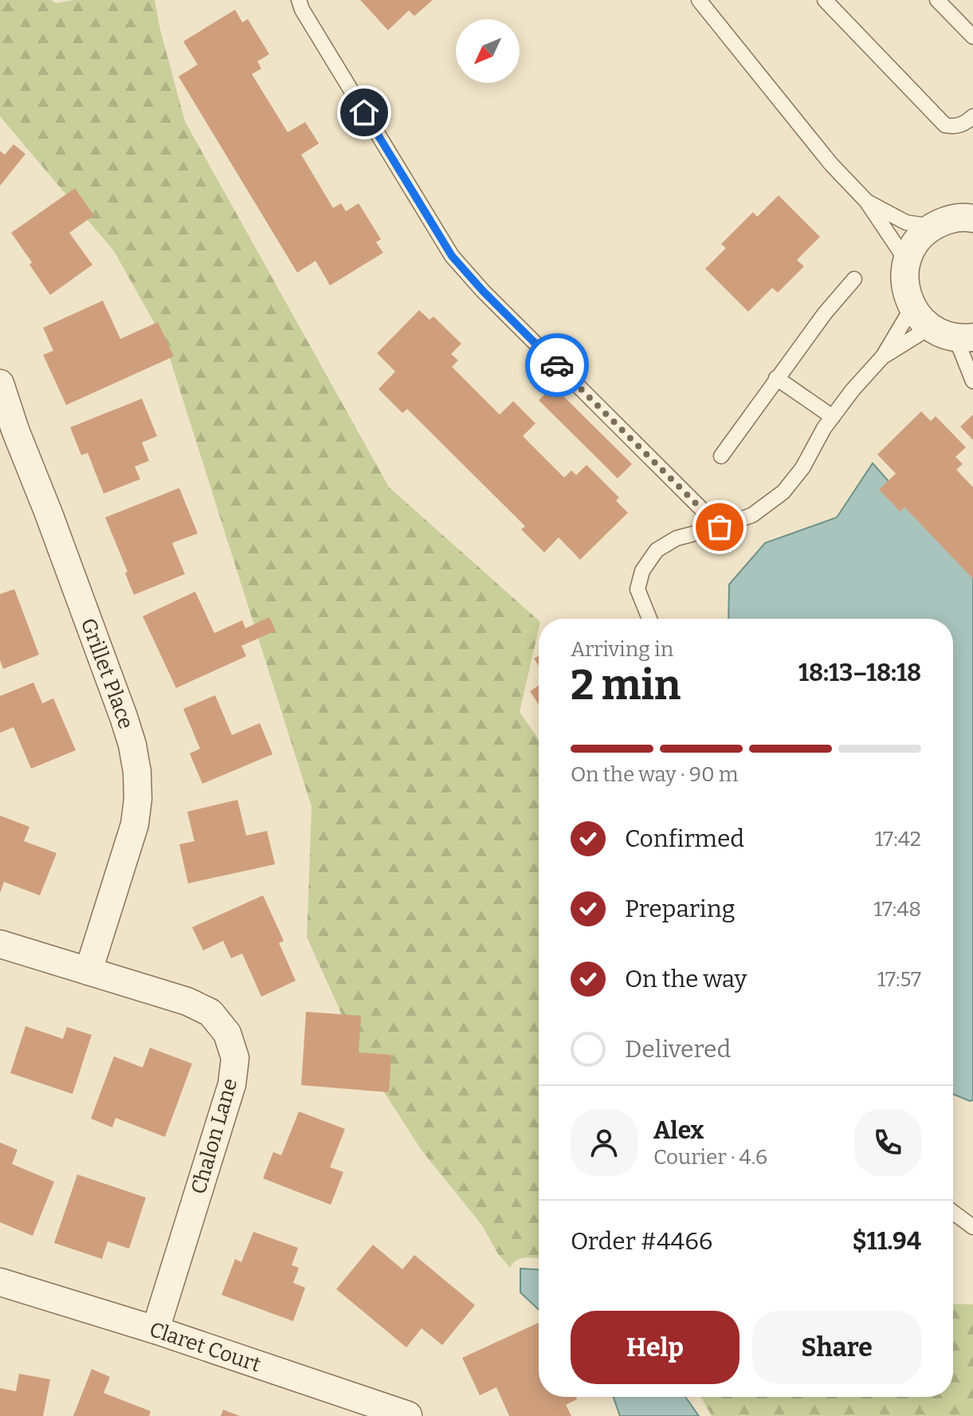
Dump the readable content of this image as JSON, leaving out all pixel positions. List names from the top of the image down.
{
  "streets": {
    "street": ["Grillet Place", "Chalon Lane", "Claret Court"]
  },
  "crossings": [
    ["Grillet Place", "Chalon Lane"],
    ["Chalon Lane", "Claret Court"]
  ],
  "north": "bottom left",
  "page": {
    "heading": ["2 min", "Arriving in", "18:13–18:18"],
    "panel": [
      "Alex",
      "Courier · 4.6",
      "Order #4466",
      "$11.94"
    ],
    "bar": "On the way · 90 m",
    "list": [
      ["Confirmed", "17:42"],
      ["Preparing", "17:48"],
      ["On the way", "17:57"],
      "Delivered"
    ],
    "buttons": ["Help", "Share"]
  }
}
